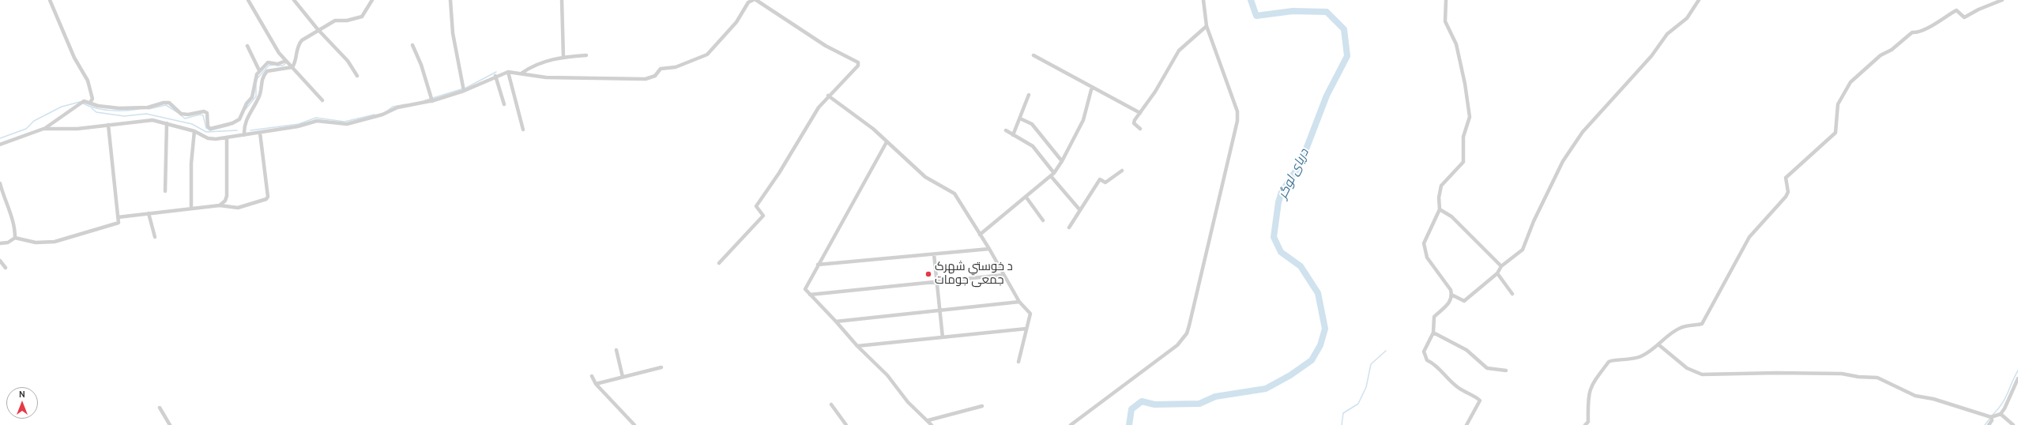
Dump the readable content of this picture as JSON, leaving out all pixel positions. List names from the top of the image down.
{
  "water": ["دریای لوگر"],
  "places": ["د خوستي شهرک جمعی جومات"],
  "north": "top"
}
